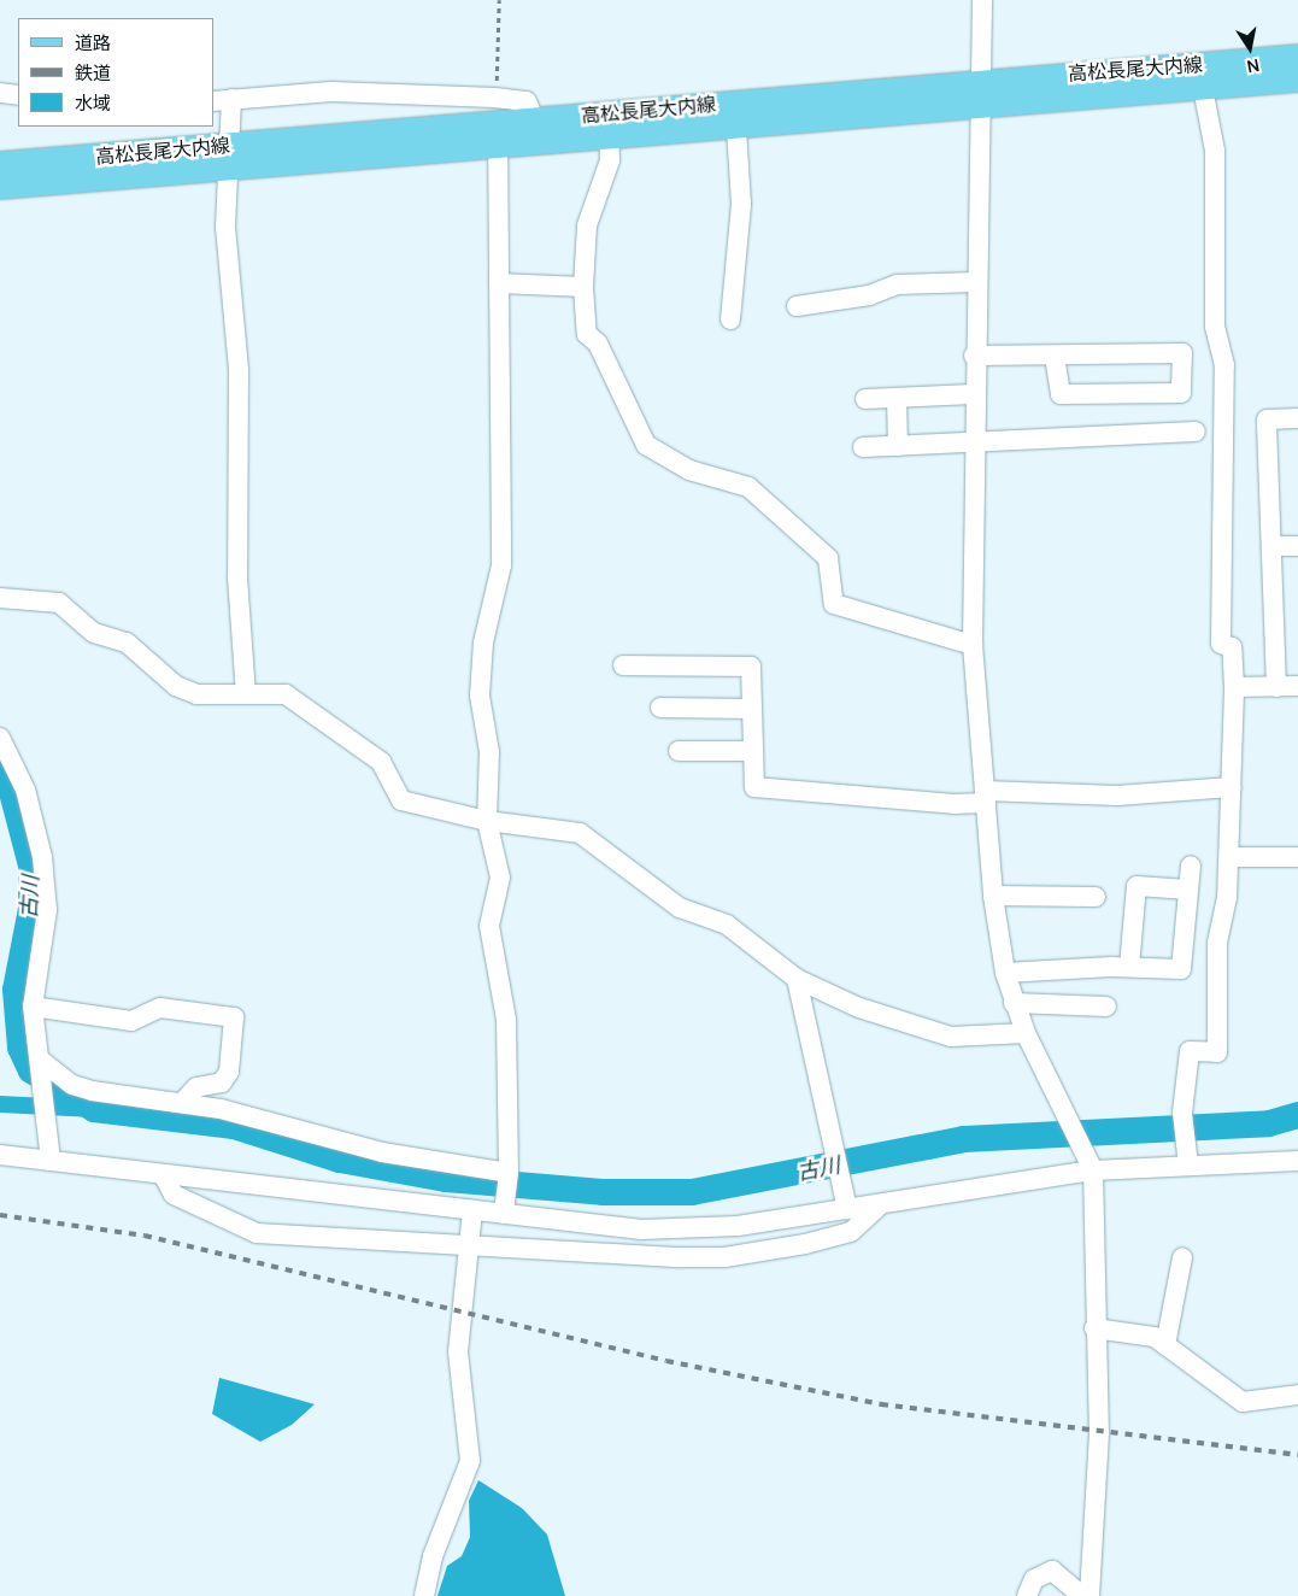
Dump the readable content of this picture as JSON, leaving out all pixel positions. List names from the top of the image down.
{
  "streets": {
    "main road": ["高松長尾大内線"]
  },
  "water": ["古川"],
  "legend": ["道路", "鉄道", "水域"],
  "north": "bottom"
}
